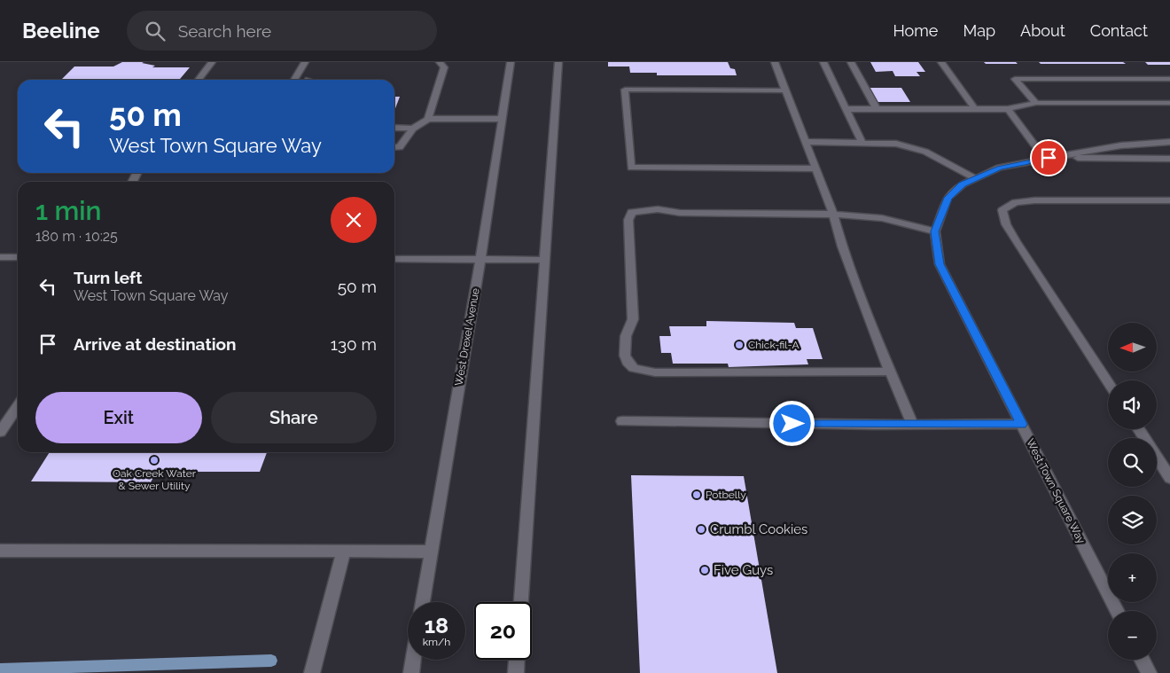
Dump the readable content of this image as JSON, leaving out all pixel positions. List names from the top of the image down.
{
  "streets": {
    "street": ["West Drexel Avenue", "West Town Square Way"]
  },
  "places": [
    "Chick-fil-A",
    "Oak Creek Water & Sewer Utility",
    "Potbelly",
    "Crumbl Cookies",
    "Five Guys"
  ],
  "north": "left",
  "page": {
    "header": "Beeline",
    "search": "Search here",
    "nav": [
      "Home",
      "Map",
      "About",
      "Contact"
    ],
    "turn": ["50 m", "West Town Square Way"],
    "heading": ["1 min", "180 m · 10:25"],
    "list": [
      {
        "name": "Turn left",
        "note": "West Town Square Way",
        "value": "50 m"
      },
      {
        "name": "Arrive at destination",
        "value": "130 m"
      }
    ],
    "map_buttons": ["+", "−"],
    "buttons": ["Exit", "Share"],
    "speed": "18 km/h",
    "limit": "20"
  }
}
